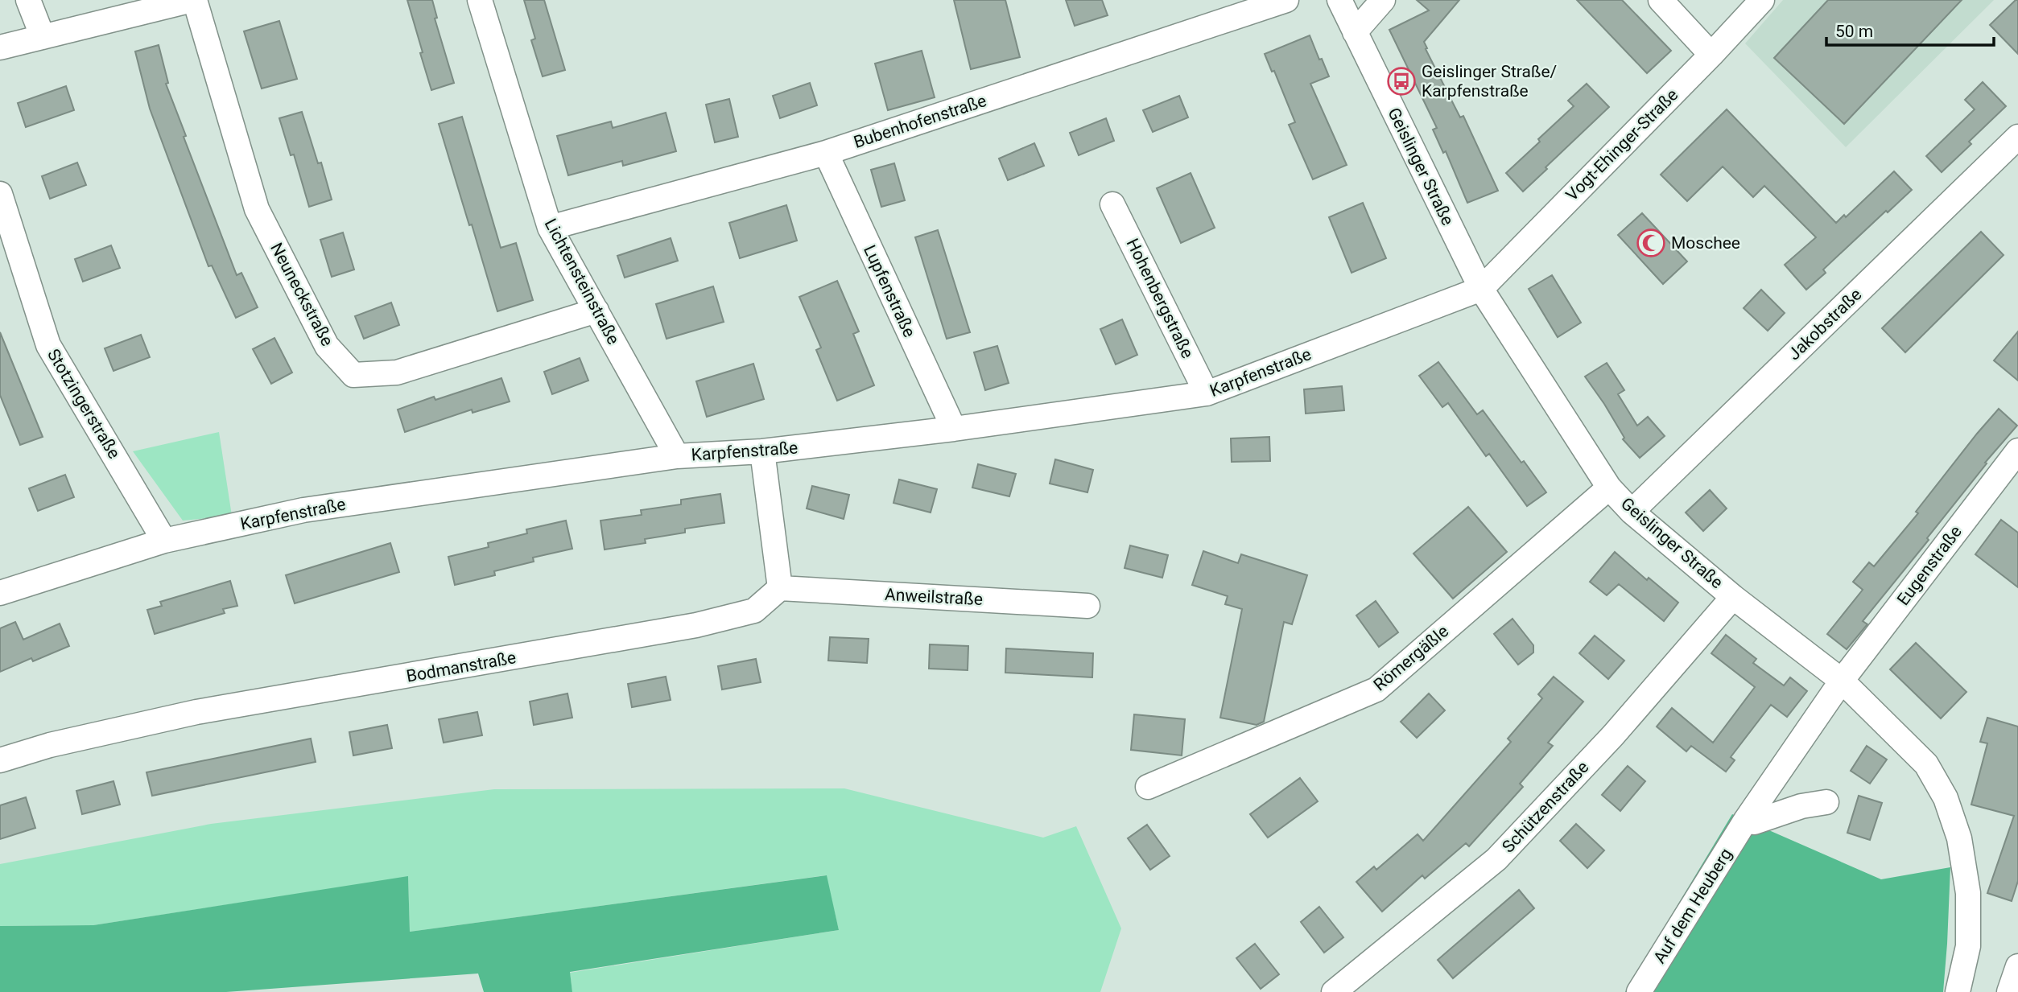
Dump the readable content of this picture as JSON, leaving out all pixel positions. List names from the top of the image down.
{
  "streets": {
    "street": [
      "Bubenhofenstraße",
      "Vogt-Ehinger-Straße",
      "Geislinger Straße",
      "Lichtensteinstraße",
      "Lupfenstraße",
      "Neuneckstraße",
      "Hohenbergstraße",
      "Jakobstraße",
      "Karpfenstraße",
      "Stotzingerstraße",
      "Eugenstraße",
      "Anweilstraße",
      "Römergäßle",
      "Bodmanstraße",
      "Schützenstraße",
      "Auf dem Heuberg"
    ]
  },
  "crossings": [
    ["Bubenhofenstraße", "Lichtensteinstraße"],
    ["Bubenhofenstraße", "Lupfenstraße"],
    ["Vogt-Ehinger-Straße", "Geislinger Straße"],
    ["Vogt-Ehinger-Straße", "Karpfenstraße"],
    ["Geislinger Straße", "Jakobstraße"],
    ["Geislinger Straße", "Karpfenstraße"],
    ["Geislinger Straße", "Eugenstraße"],
    ["Geislinger Straße", "Römergäßle"],
    ["Geislinger Straße", "Schützenstraße"],
    ["Geislinger Straße", "Auf dem Heuberg"],
    ["Lichtensteinstraße", "Neuneckstraße"],
    ["Lichtensteinstraße", "Karpfenstraße"],
    ["Lupfenstraße", "Karpfenstraße"],
    ["Hohenbergstraße", "Karpfenstraße"],
    ["Karpfenstraße", "Stotzingerstraße"],
    ["Eugenstraße", "Auf dem Heuberg"],
    ["Anweilstraße", "Bodmanstraße"]
  ],
  "places": {
    "bus stop": ["Geislinger Straße/ Karpfenstraße"],
    "mosque": ["Moschee"]
  },
  "scale_bar": "50 m"
}
